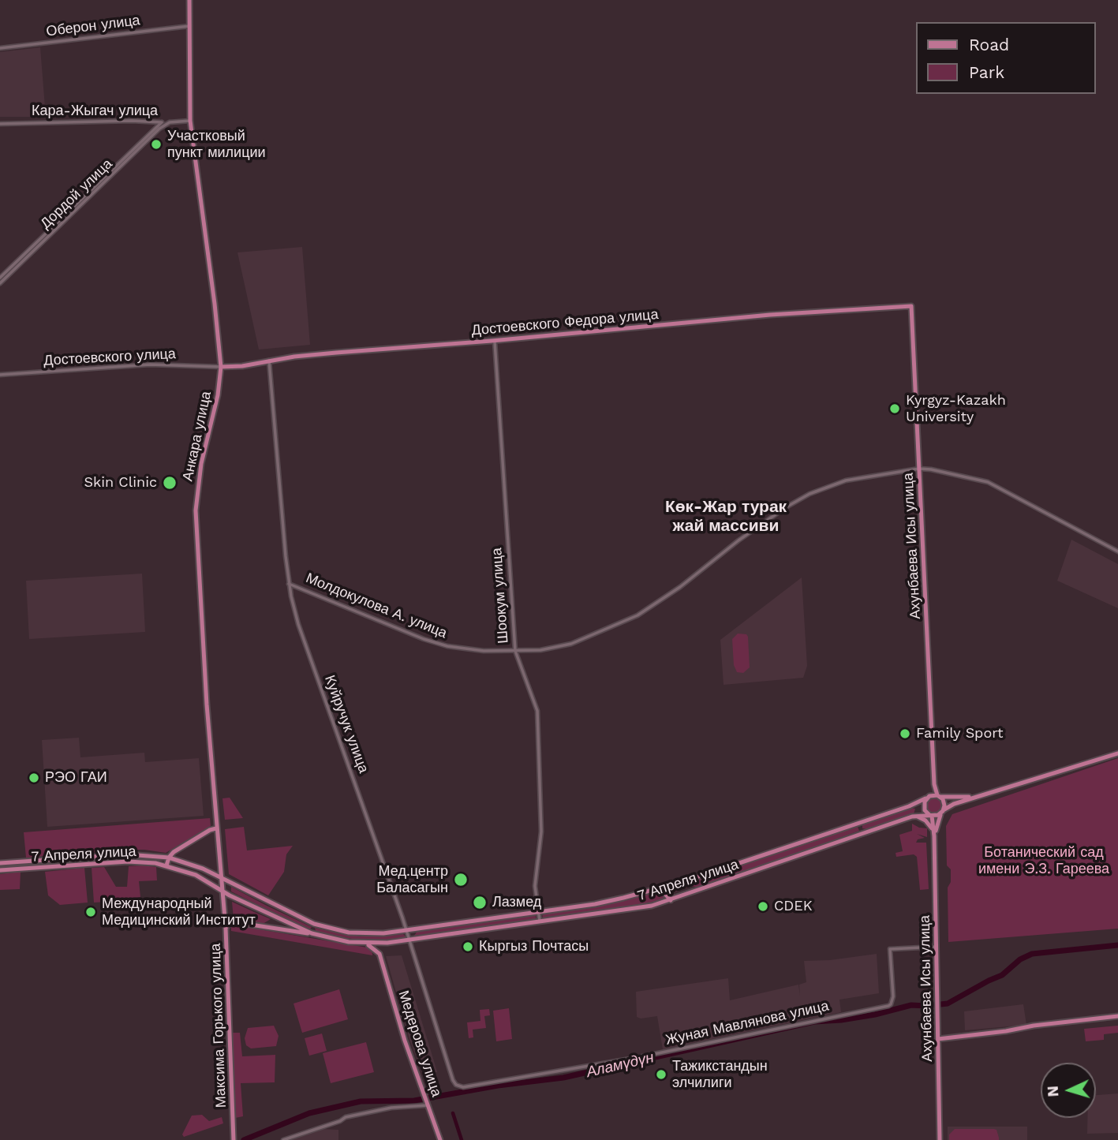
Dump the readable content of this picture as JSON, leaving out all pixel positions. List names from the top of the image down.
{
  "streets": {
    "main road": [
      "Достоевского Федора улица",
      "Анкара улица",
      "Ахунбаева Исы улица",
      "7 Апреля улица",
      "Максима Горького улица",
      "Медерова улица"
    ],
    "street": [
      "Оберон улица",
      "Кара-Жыгач улица",
      "Дордой улица",
      "Достоевского улица",
      "Шоокум улица",
      "Молдокулова А. улица",
      "Куйручук улица",
      "Жуная Мавлянова улица"
    ]
  },
  "crossings": [
    ["Оберон улица", "Анкара улица"],
    ["Кара-Жыгач улица", "Дордой улица"],
    ["Кара-Жыгач улица", "Анкара улица"],
    ["Достоевского Федора улица", "Достоевского улица"],
    ["Достоевского Федора улица", "Анкара улица"],
    ["Достоевского Федора улица", "Ахунбаева Исы улица"],
    ["Достоевского Федора улица", "Шоокум улица"],
    ["Достоевского Федора улица", "Куйручук улица"],
    ["Достоевского улица", "Анкара улица"],
    ["Анкара улица", "7 Апреля улица"],
    ["Анкара улица", "Максима Горького улица"],
    ["Ахунбаева Исы улица", "Молдокулова А. улица"],
    ["Ахунбаева Исы улица", "7 Апреля улица"],
    ["Ахунбаева Исы улица", "Жуная Мавлянова улица"],
    ["Шоокум улица", "Молдокулова А. улица"],
    ["Шоокум улица", "7 Апреля улица"],
    ["Молдокулова А. улица", "Куйручук улица"],
    ["Куйручук улица", "7 Апреля улица"],
    ["Куйручук улица", "Жуная Мавлянова улица"],
    ["7 Апреля улица", "Максима Горького улица"]
  ],
  "districts": ["Көк-Жар турак жай массиви"],
  "water": ["Аламүдүн"],
  "parks": ["Ботанический сад имени Э.З. Гареева"],
  "places": [
    "Участковый пункт милиции",
    "Kyrgyz-Kazakh University",
    "Skin Clinic",
    "Family Sport",
    "РЭО ГАИ",
    "Мед.центр Баласагын",
    "Лазмед",
    "CDEK",
    "Международный Медицинский Институт",
    "Кыргыз Почтасы",
    "Тажикстандын элчилиги"
  ],
  "legend": ["Road", "Park"],
  "north": "left"
}
